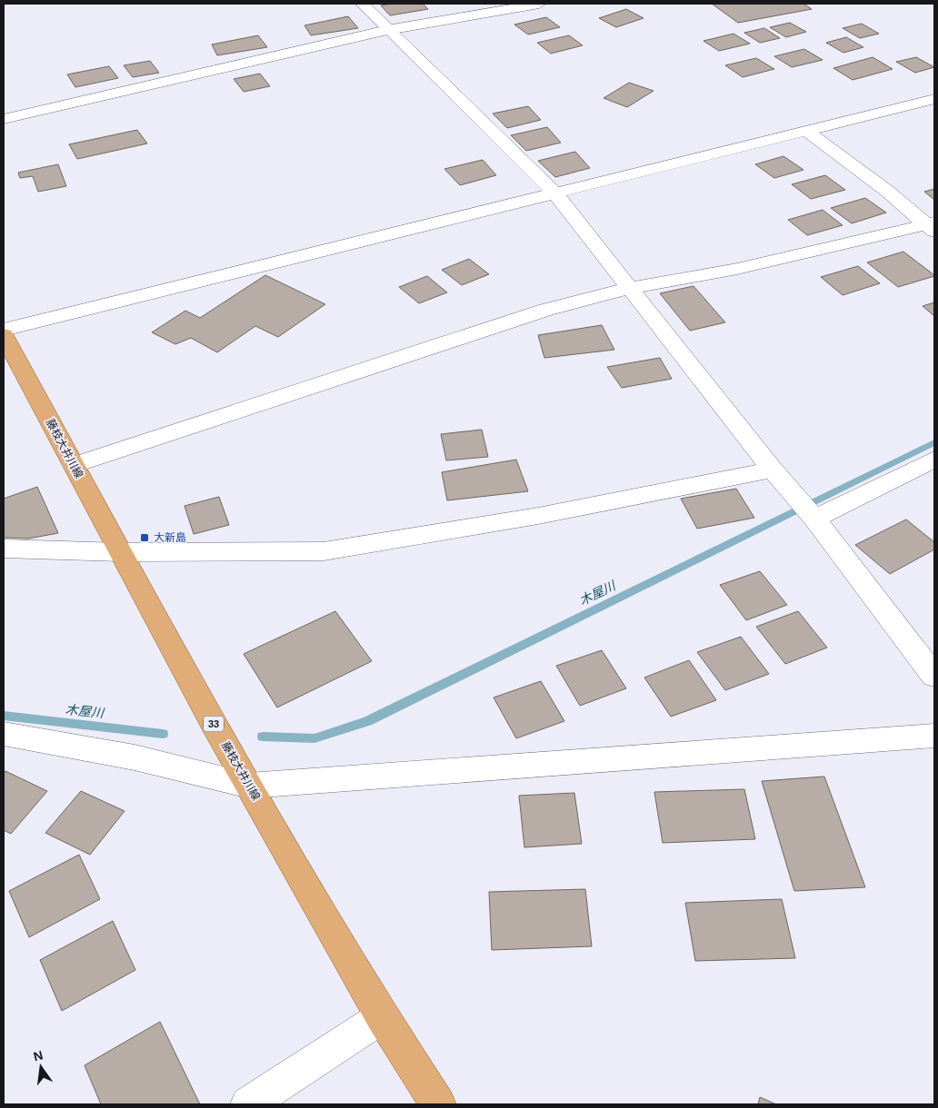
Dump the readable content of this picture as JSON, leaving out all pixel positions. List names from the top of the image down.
{
  "streets": {
    "main road": ["藤枝大井川線", "33"]
  },
  "water": ["木屋川"],
  "places": {
    "transit": ["大新島"]
  },
  "north": "top"
}
